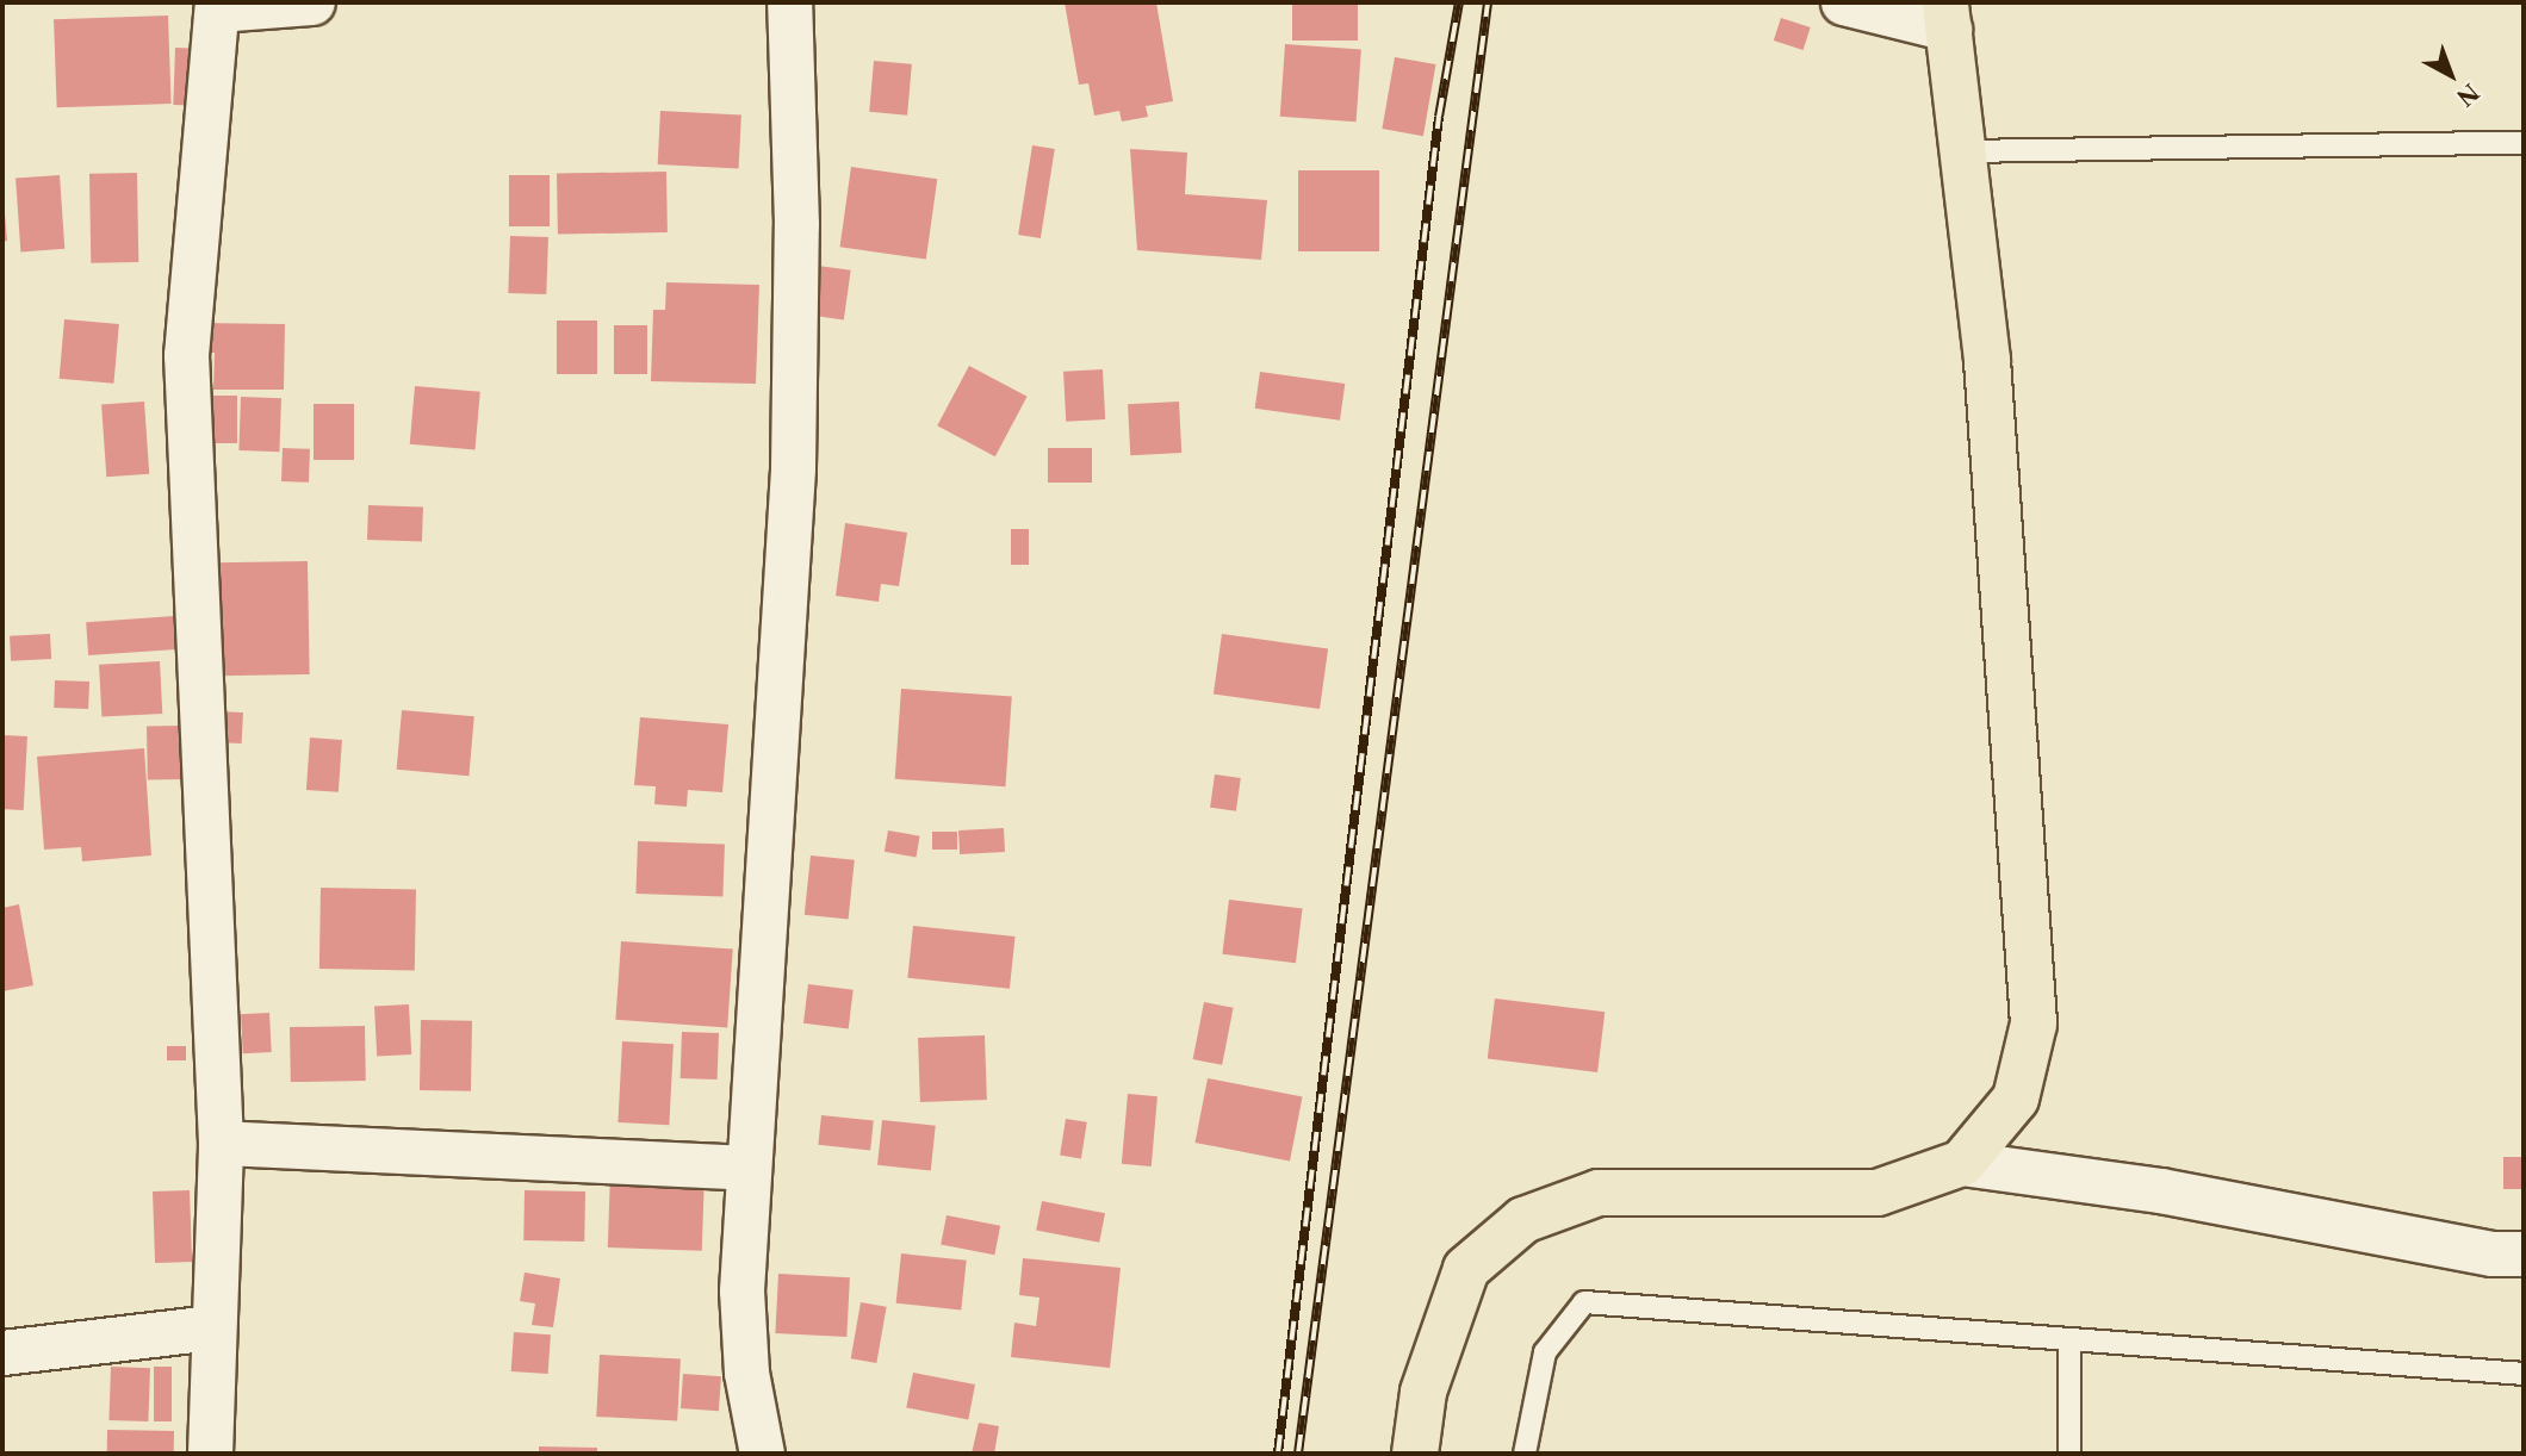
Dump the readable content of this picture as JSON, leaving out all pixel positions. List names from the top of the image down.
{
  "north": "bottom right"
}
